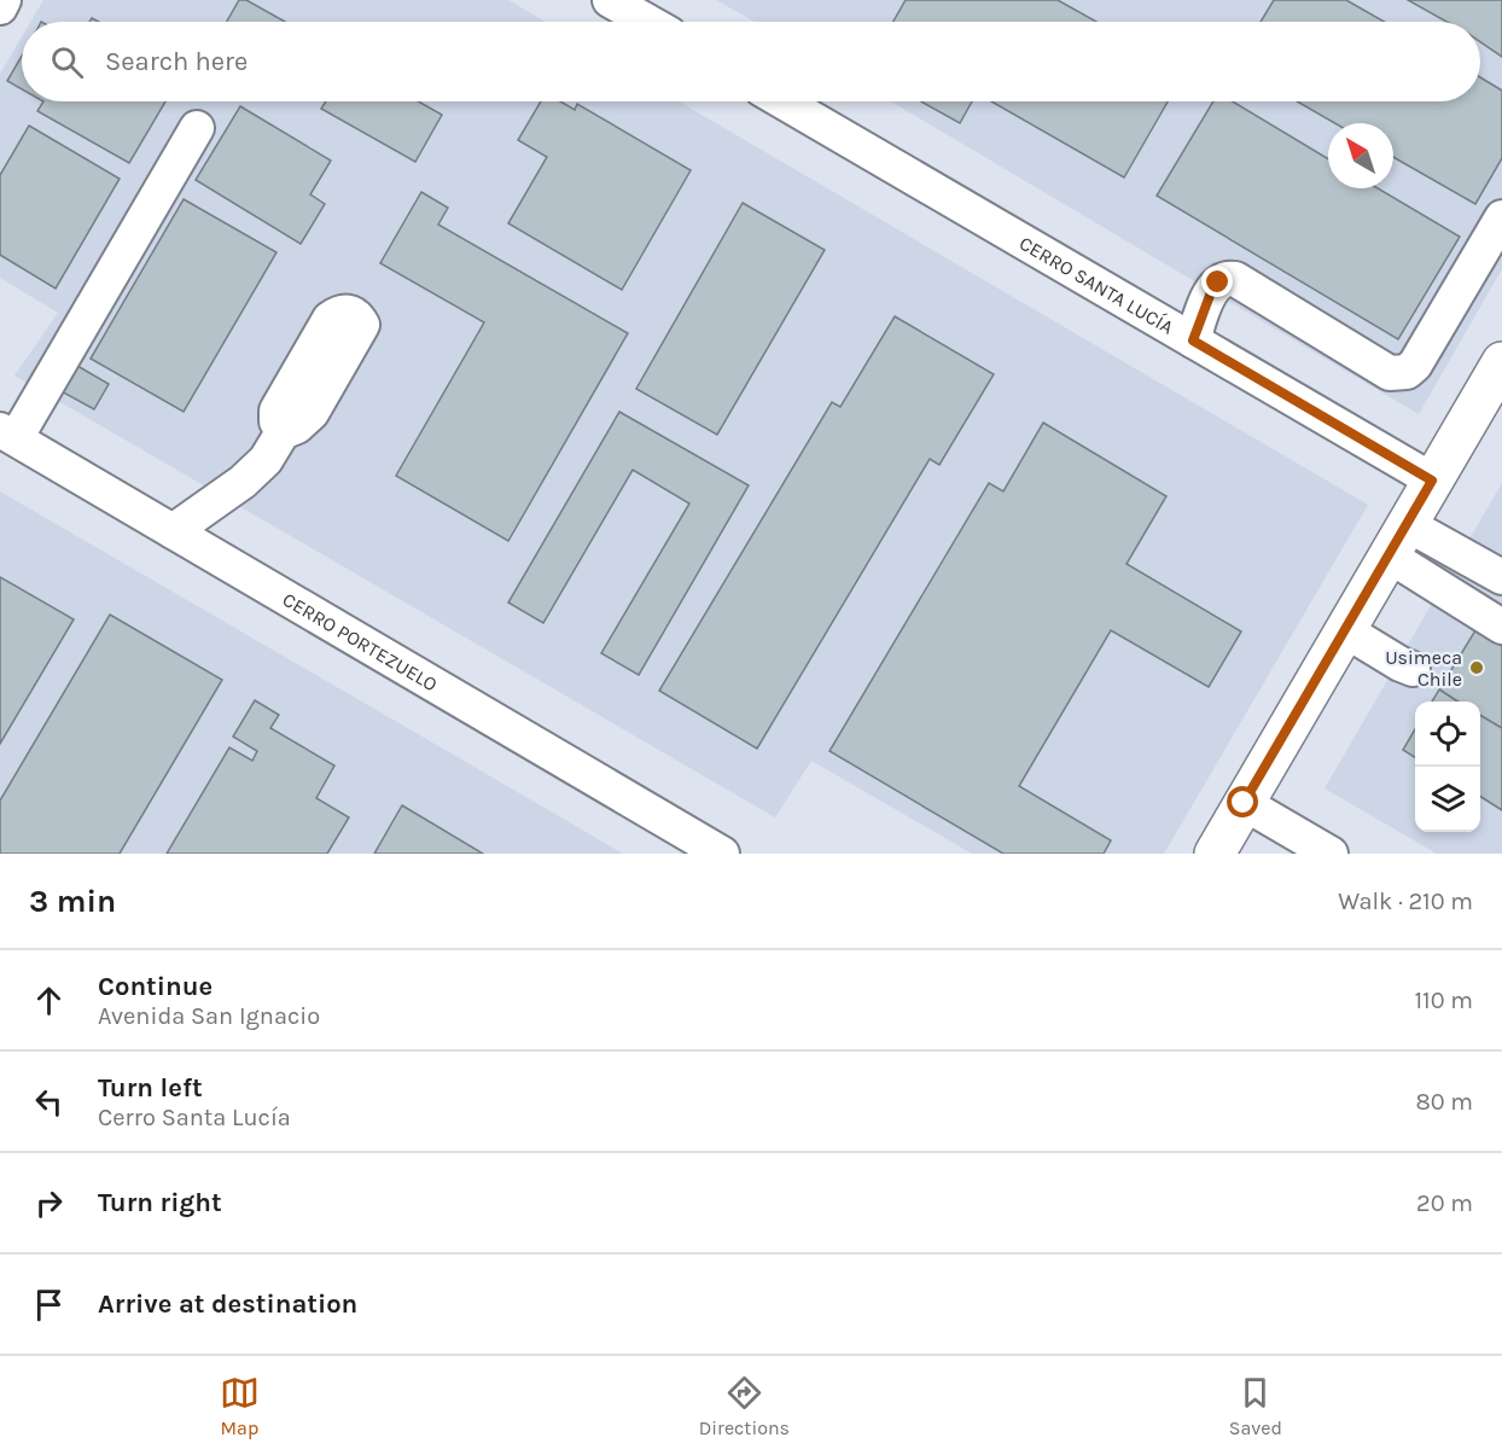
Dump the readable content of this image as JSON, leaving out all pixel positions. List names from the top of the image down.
{
  "streets": {
    "street": ["CERRO SANTA LUCÍA", "CERRO PORTEZUELO"]
  },
  "places": ["Usimeca Chile"],
  "north": "top left",
  "page": {
    "search": "Search here",
    "heading": ["3 min", "Walk · 210 m"],
    "list": [
      ["Continue", "Avenida San Ignacio", "110 m"],
      ["Turn left", "Cerro Santa Lucía", "80 m"],
      ["Turn right", "20 m"],
      "Arrive at destination"
    ],
    "nav": ["Map", "Directions", "Saved"]
  }
}
